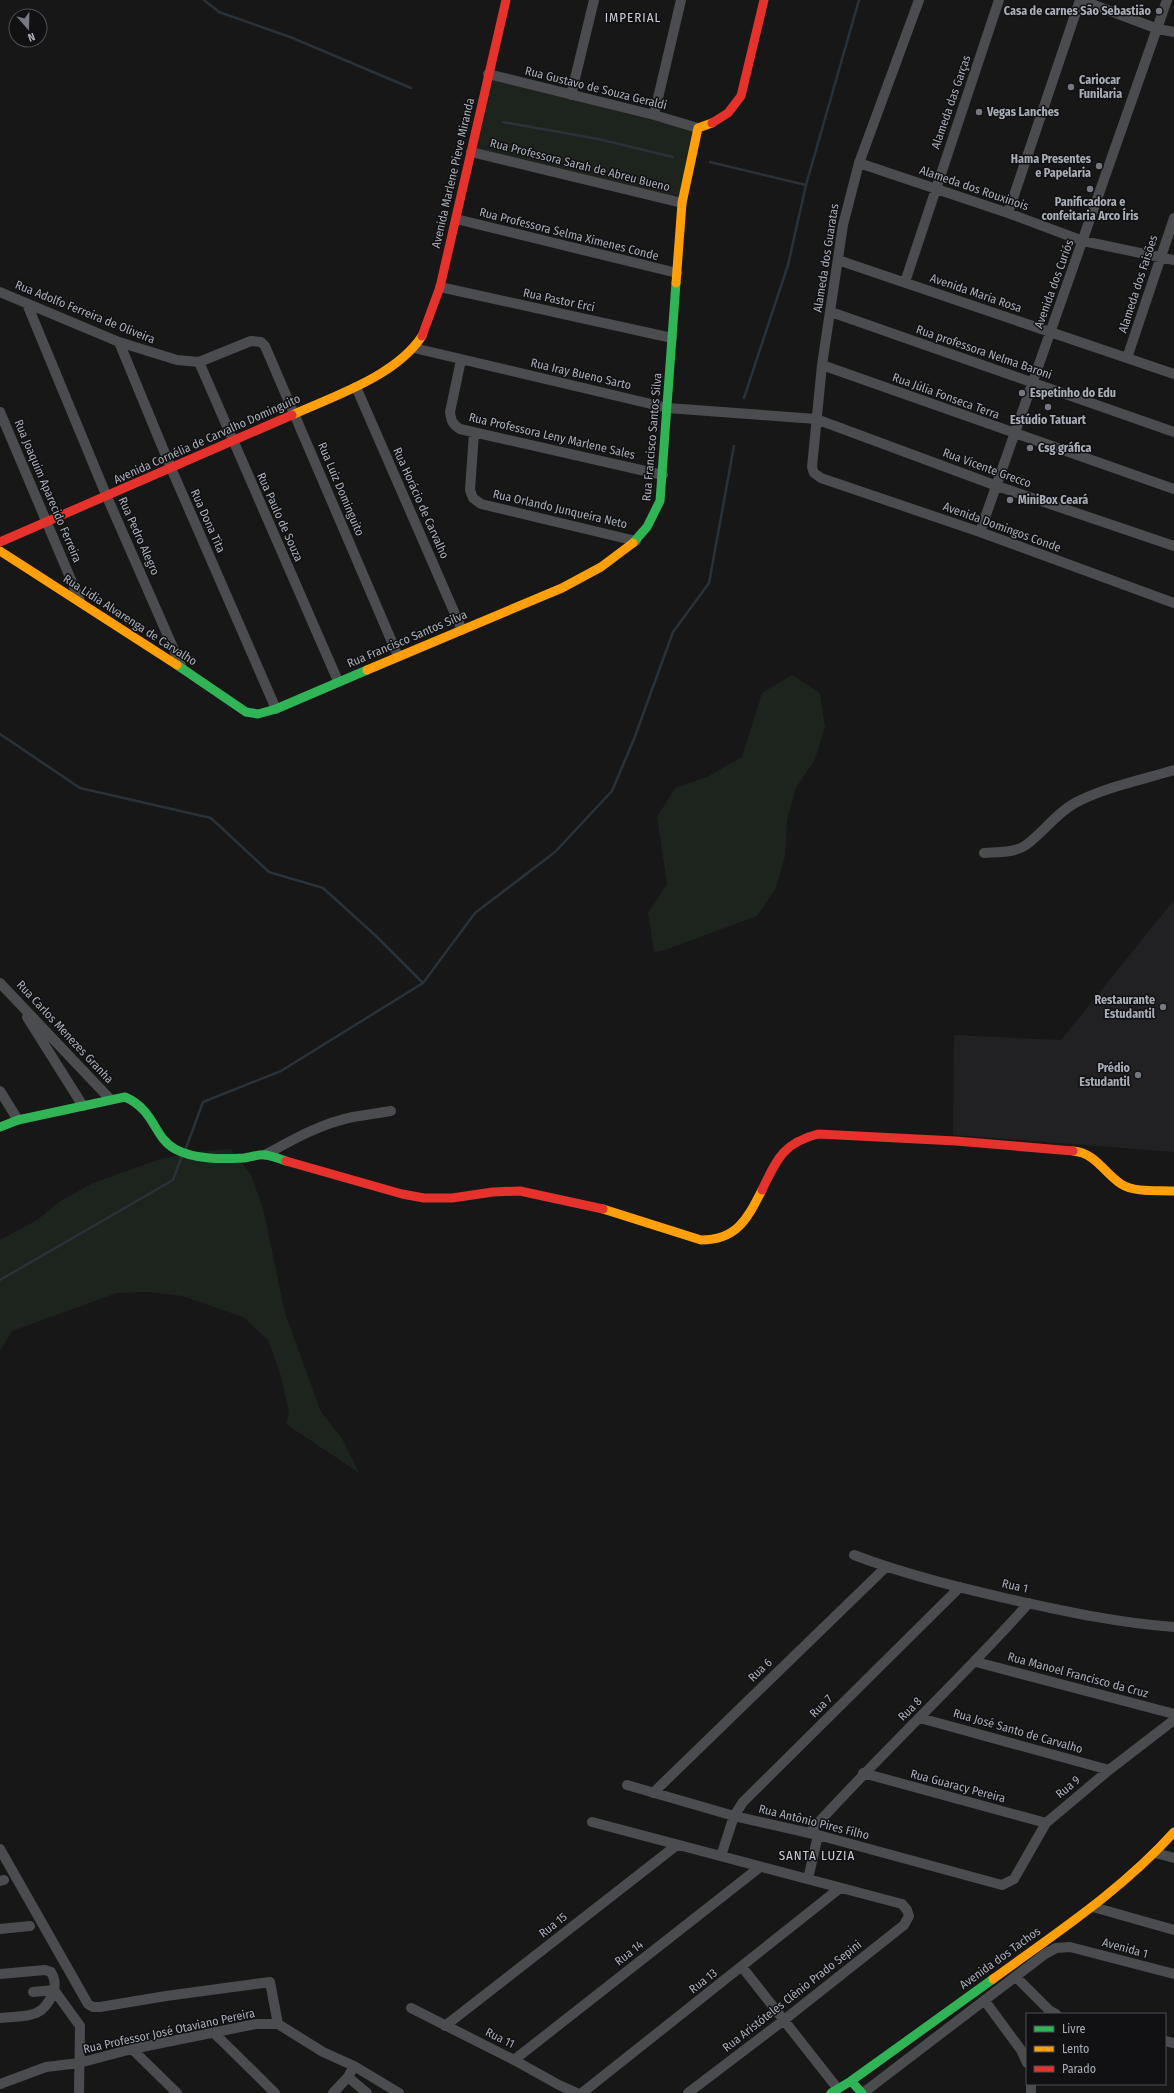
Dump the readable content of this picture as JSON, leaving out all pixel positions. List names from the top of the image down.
{
  "streets": {
    "street": [
      "Rua Gustavo de Souza Geraldi",
      "Alameda das Garças",
      "Rua Professora Sarah de Abreu Bueno",
      "Avenida Marlene Pieve Miranda",
      "Alameda dos Rouxinois",
      "Rua Professora Selma Ximenes Conde",
      "Alameda dos Guaratas",
      "Avenida dos Curiós",
      "Alameda dos Faisões",
      "Avenida Maria Rosa",
      "Rua Pastor Erci",
      "Rua Adolfo Ferreira de Oliveira",
      "Rua professora Nelma Baroni",
      "Rua Iray Bueno Sarto",
      "Rua Júlia Fonseca Terra",
      "Rua Professora Leny Marlene Sales",
      "Rua Francisco Santos Silva",
      "Avenida Cornélia de Carvalho Dominguito",
      "Rua Vicente Grecco",
      "Rua Luiz Dominguito",
      "Rua Joaquim Aparecido Ferreira",
      "Rua Horácio de Carvalho",
      "Rua Orlando Junqueira Neto",
      "Rua Paulo de Souza",
      "Rua Dona Tita",
      "Avenida Domingos Conde",
      "Rua Pedro Alegro",
      "Rua Lidia Alvarenga de Carvalho",
      "Rua Carlos Menezes Granha",
      "Rua 1",
      "Rua 6",
      "Rua Manoel Francisco da Cruz",
      "Rua 7",
      "Rua 8",
      "Rua José Santo de Carvalho",
      "Rua Guaracy Pereira",
      "Rua 9",
      "Rua Antônio Pires Filho",
      "Rua 15",
      "Avenida 1",
      "Rua 14",
      "Avenida dos Tachos",
      "Rua 13",
      "Rua Aristóteles Clênio Prado Sepini",
      "Rua Professor José Otaviano Pereira",
      "Rua 11"
    ]
  },
  "crossings": [
    ["Rua Gustavo de Souza Geraldi", "Avenida Marlene Pieve Miranda"],
    ["Rua Gustavo de Souza Geraldi", "Rua Francisco Santos Silva"],
    ["Alameda das Garças", "Alameda dos Rouxinois"],
    ["Alameda das Garças", "Avenida Maria Rosa"],
    ["Rua Professora Sarah de Abreu Bueno", "Avenida Marlene Pieve Miranda"],
    ["Rua Professora Sarah de Abreu Bueno", "Rua Francisco Santos Silva"],
    ["Avenida Marlene Pieve Miranda", "Rua Professora Selma Ximenes Conde"],
    ["Avenida Marlene Pieve Miranda", "Rua Pastor Erci"],
    ["Avenida Marlene Pieve Miranda", "Rua Iray Bueno Sarto"],
    ["Avenida Marlene Pieve Miranda", "Avenida Cornélia de Carvalho Dominguito"],
    ["Alameda dos Rouxinois", "Alameda dos Guaratas"],
    ["Alameda dos Rouxinois", "Avenida dos Curiós"],
    ["Alameda dos Rouxinois", "Alameda dos Faisões"],
    ["Rua Professora Selma Ximenes Conde", "Rua Francisco Santos Silva"],
    ["Alameda dos Guaratas", "Avenida Maria Rosa"],
    ["Alameda dos Guaratas", "Rua professora Nelma Baroni"],
    ["Alameda dos Guaratas", "Rua Iray Bueno Sarto"],
    ["Alameda dos Guaratas", "Rua Júlia Fonseca Terra"],
    ["Alameda dos Guaratas", "Rua Vicente Grecco"],
    ["Alameda dos Guaratas", "Avenida Domingos Conde"],
    ["Avenida dos Curiós", "Avenida Maria Rosa"],
    ["Avenida dos Curiós", "Rua professora Nelma Baroni"],
    ["Avenida dos Curiós", "Rua Júlia Fonseca Terra"],
    ["Avenida dos Curiós", "Rua Vicente Grecco"],
    ["Avenida dos Curiós", "Avenida Domingos Conde"],
    ["Alameda dos Faisões", "Avenida Maria Rosa"],
    ["Rua Pastor Erci", "Rua Francisco Santos Silva"],
    ["Rua Adolfo Ferreira de Oliveira", "Rua Luiz Dominguito"],
    ["Rua Adolfo Ferreira de Oliveira", "Rua Paulo de Souza"],
    ["Rua Adolfo Ferreira de Oliveira", "Rua Dona Tita"],
    ["Rua Adolfo Ferreira de Oliveira", "Rua Pedro Alegro"],
    ["Rua Iray Bueno Sarto", "Rua Professora Leny Marlene Sales"],
    ["Rua Iray Bueno Sarto", "Rua Francisco Santos Silva"],
    ["Rua Iray Bueno Sarto", "Avenida Cornélia de Carvalho Dominguito"],
    ["Rua Iray Bueno Sarto", "Rua Vicente Grecco"],
    ["Rua Professora Leny Marlene Sales", "Rua Francisco Santos Silva"],
    ["Rua Professora Leny Marlene Sales", "Rua Orlando Junqueira Neto"],
    ["Rua Francisco Santos Silva", "Rua Luiz Dominguito"],
    ["Rua Francisco Santos Silva", "Rua Horácio de Carvalho"],
    ["Rua Francisco Santos Silva", "Rua Orlando Junqueira Neto"],
    ["Rua Francisco Santos Silva", "Rua Paulo de Souza"],
    ["Rua Francisco Santos Silva", "Rua Dona Tita"],
    ["Rua Francisco Santos Silva", "Rua Lidia Alvarenga de Carvalho"],
    ["Avenida Cornélia de Carvalho Dominguito", "Rua Luiz Dominguito"],
    ["Avenida Cornélia de Carvalho Dominguito", "Rua Joaquim Aparecido Ferreira"],
    ["Avenida Cornélia de Carvalho Dominguito", "Rua Horácio de Carvalho"],
    ["Avenida Cornélia de Carvalho Dominguito", "Rua Paulo de Souza"],
    ["Avenida Cornélia de Carvalho Dominguito", "Rua Dona Tita"],
    ["Avenida Cornélia de Carvalho Dominguito", "Rua Pedro Alegro"],
    ["Rua Joaquim Aparecido Ferreira", "Rua Lidia Alvarenga de Carvalho"],
    ["Rua Pedro Alegro", "Rua Lidia Alvarenga de Carvalho"],
    ["Rua 1", "Rua 6"],
    ["Rua 1", "Rua 7"],
    ["Rua 1", "Rua 8"],
    ["Rua 6", "Rua Antônio Pires Filho"],
    ["Rua Manoel Francisco da Cruz", "Rua 8"],
    ["Rua 7", "Rua Antônio Pires Filho"],
    ["Rua 8", "Rua José Santo de Carvalho"],
    ["Rua 8", "Rua Guaracy Pereira"],
    ["Rua 8", "Rua Antônio Pires Filho"],
    ["Rua José Santo de Carvalho", "Rua 9"],
    ["Rua Guaracy Pereira", "Rua 9"],
    ["Rua 9", "Rua Antônio Pires Filho"],
    ["Rua 15", "Rua 11"],
    ["Avenida 1", "Avenida dos Tachos"],
    ["Rua 14", "Rua 11"],
    ["Rua 13", "Rua Aristóteles Clênio Prado Sepini"]
  ],
  "districts": ["IMPERIAL", "SANTA LUZIA"],
  "places": [
    "Casa de carnes São Sebastião",
    "Cariocar Funilaria",
    "Vegas Lanches",
    "Hama Presentes e Papelaria",
    "Panificadora e confeitaria Arco Íris",
    "Espetinho do Edu",
    "Estúdio Tatuart",
    "Csg gráfica",
    "MiniBox Ceará",
    "Restaurante Estudantil",
    "Prédio Estudantil"
  ],
  "legend": ["Livre", "Lento", "Parado"],
  "north": "bottom"
}
